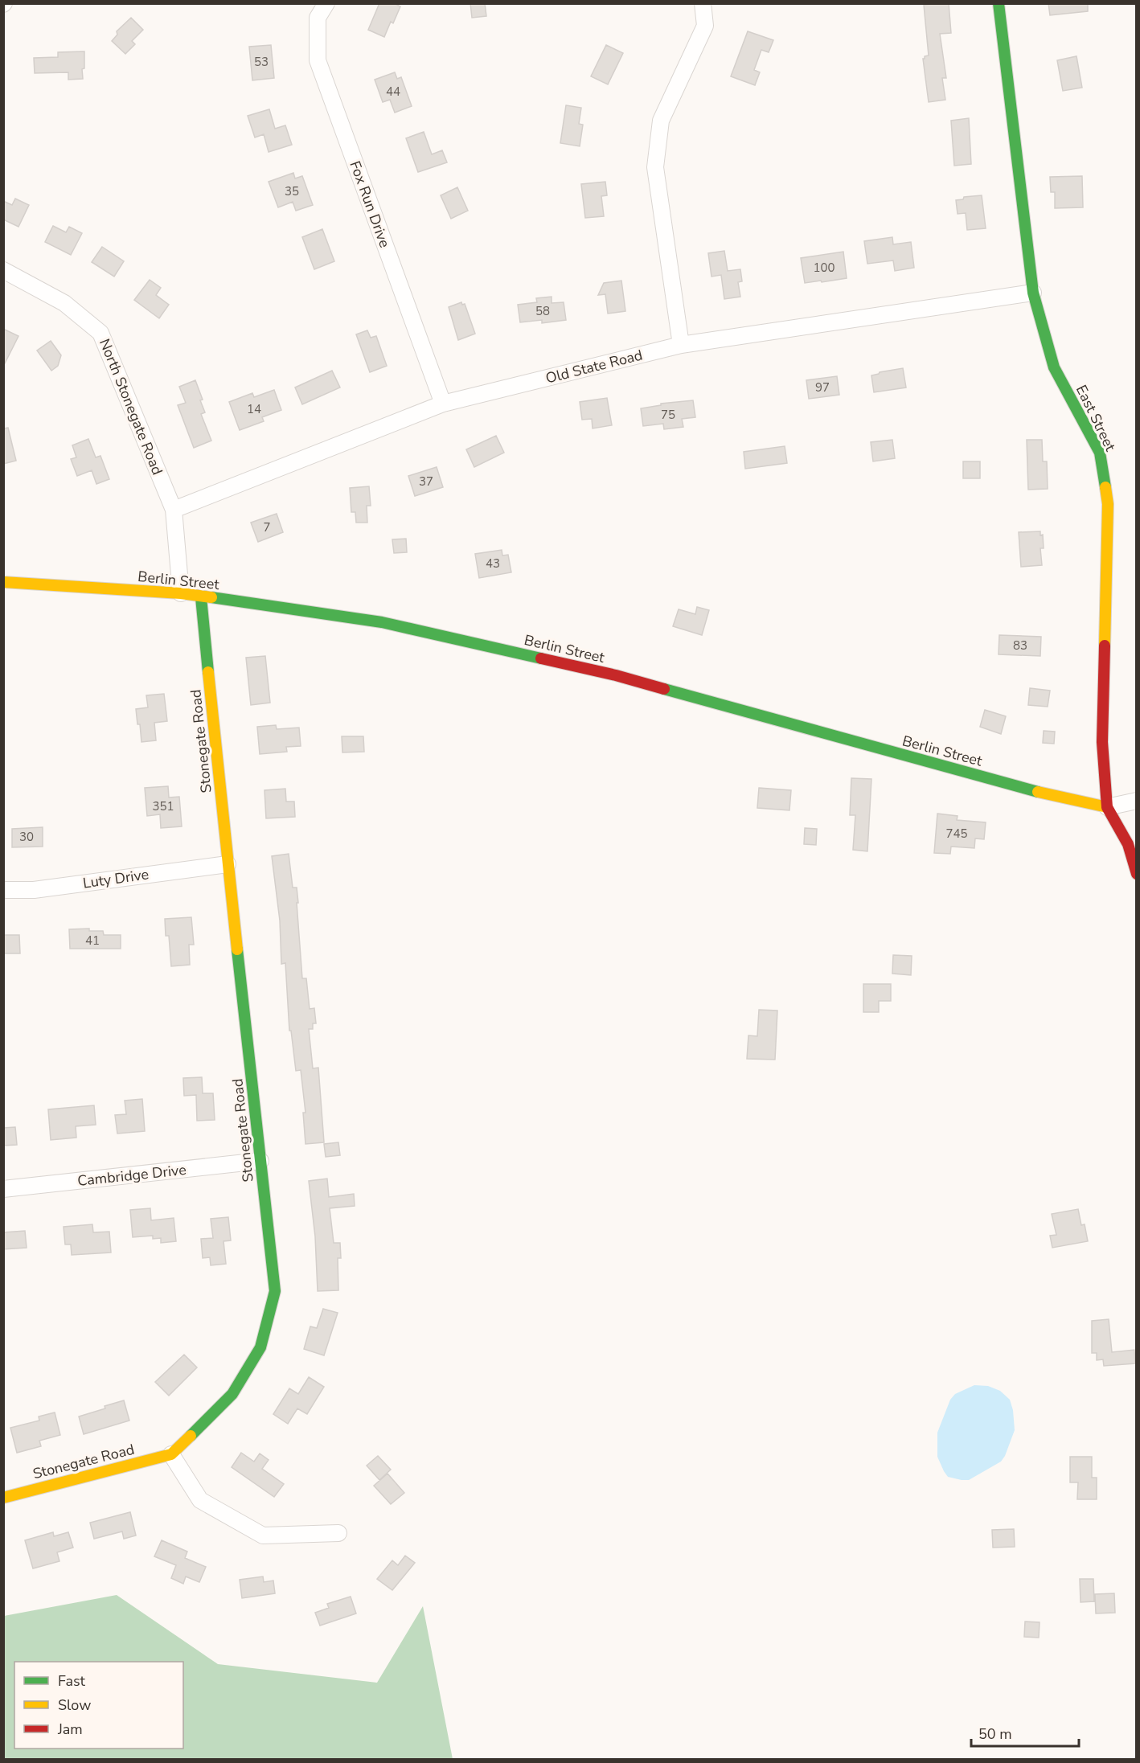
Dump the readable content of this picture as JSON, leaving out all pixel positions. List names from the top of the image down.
{
  "streets": {
    "street": [
      "Fox Run Drive",
      "Old State Road",
      "North Stonegate Road",
      "East Street",
      "Berlin Street",
      "Stonegate Road",
      "Luty Drive",
      "Cambridge Drive"
    ]
  },
  "crossings": [
    ["Fox Run Drive", "Old State Road"],
    ["Old State Road", "North Stonegate Road"],
    ["Old State Road", "East Street"],
    ["North Stonegate Road", "Berlin Street"],
    ["East Street", "Berlin Street"],
    ["Berlin Street", "Stonegate Road"],
    ["Stonegate Road", "Luty Drive"],
    ["Stonegate Road", "Cambridge Drive"]
  ],
  "house_numbers": [
    "53",
    "44",
    "35",
    "100",
    "58",
    "97",
    "14",
    "75",
    "37",
    "7",
    "43",
    "83",
    "351",
    "745",
    "30",
    "41"
  ],
  "legend": ["Fast", "Slow", "Jam"],
  "scale_bar": "50 m"
}
